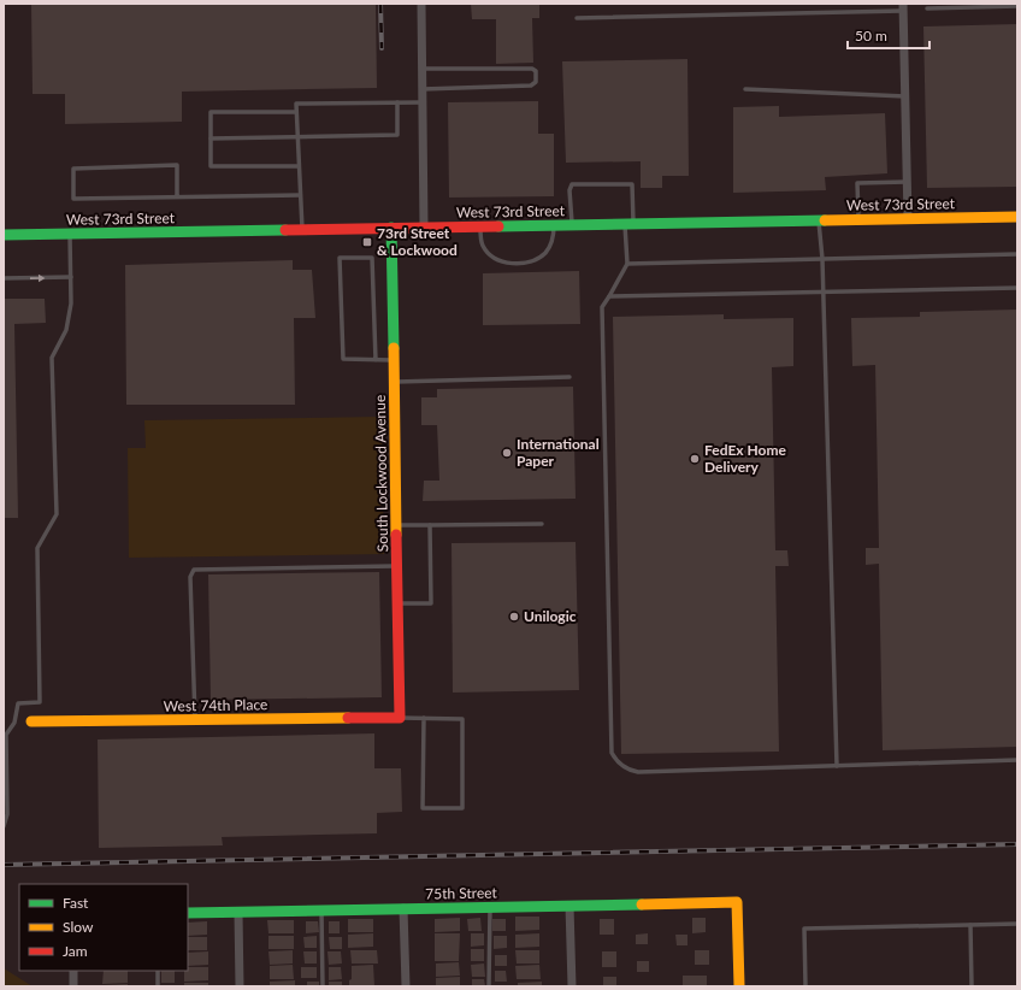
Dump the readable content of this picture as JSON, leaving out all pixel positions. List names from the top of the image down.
{
  "streets": {
    "street": [
      "West 73rd Street",
      "South Lockwood Avenue",
      "West 74th Place",
      "75th Street"
    ]
  },
  "crossings": [
    ["West 73rd Street", "South Lockwood Avenue"],
    ["South Lockwood Avenue", "West 74th Place"]
  ],
  "places": {
    "transit": ["73rd Street & Lockwood"],
    "other": ["International Paper", "FedEx Home Delivery", "Unilogic"]
  },
  "legend": ["Fast", "Slow", "Jam"],
  "scale_bar": "50 m"
}
